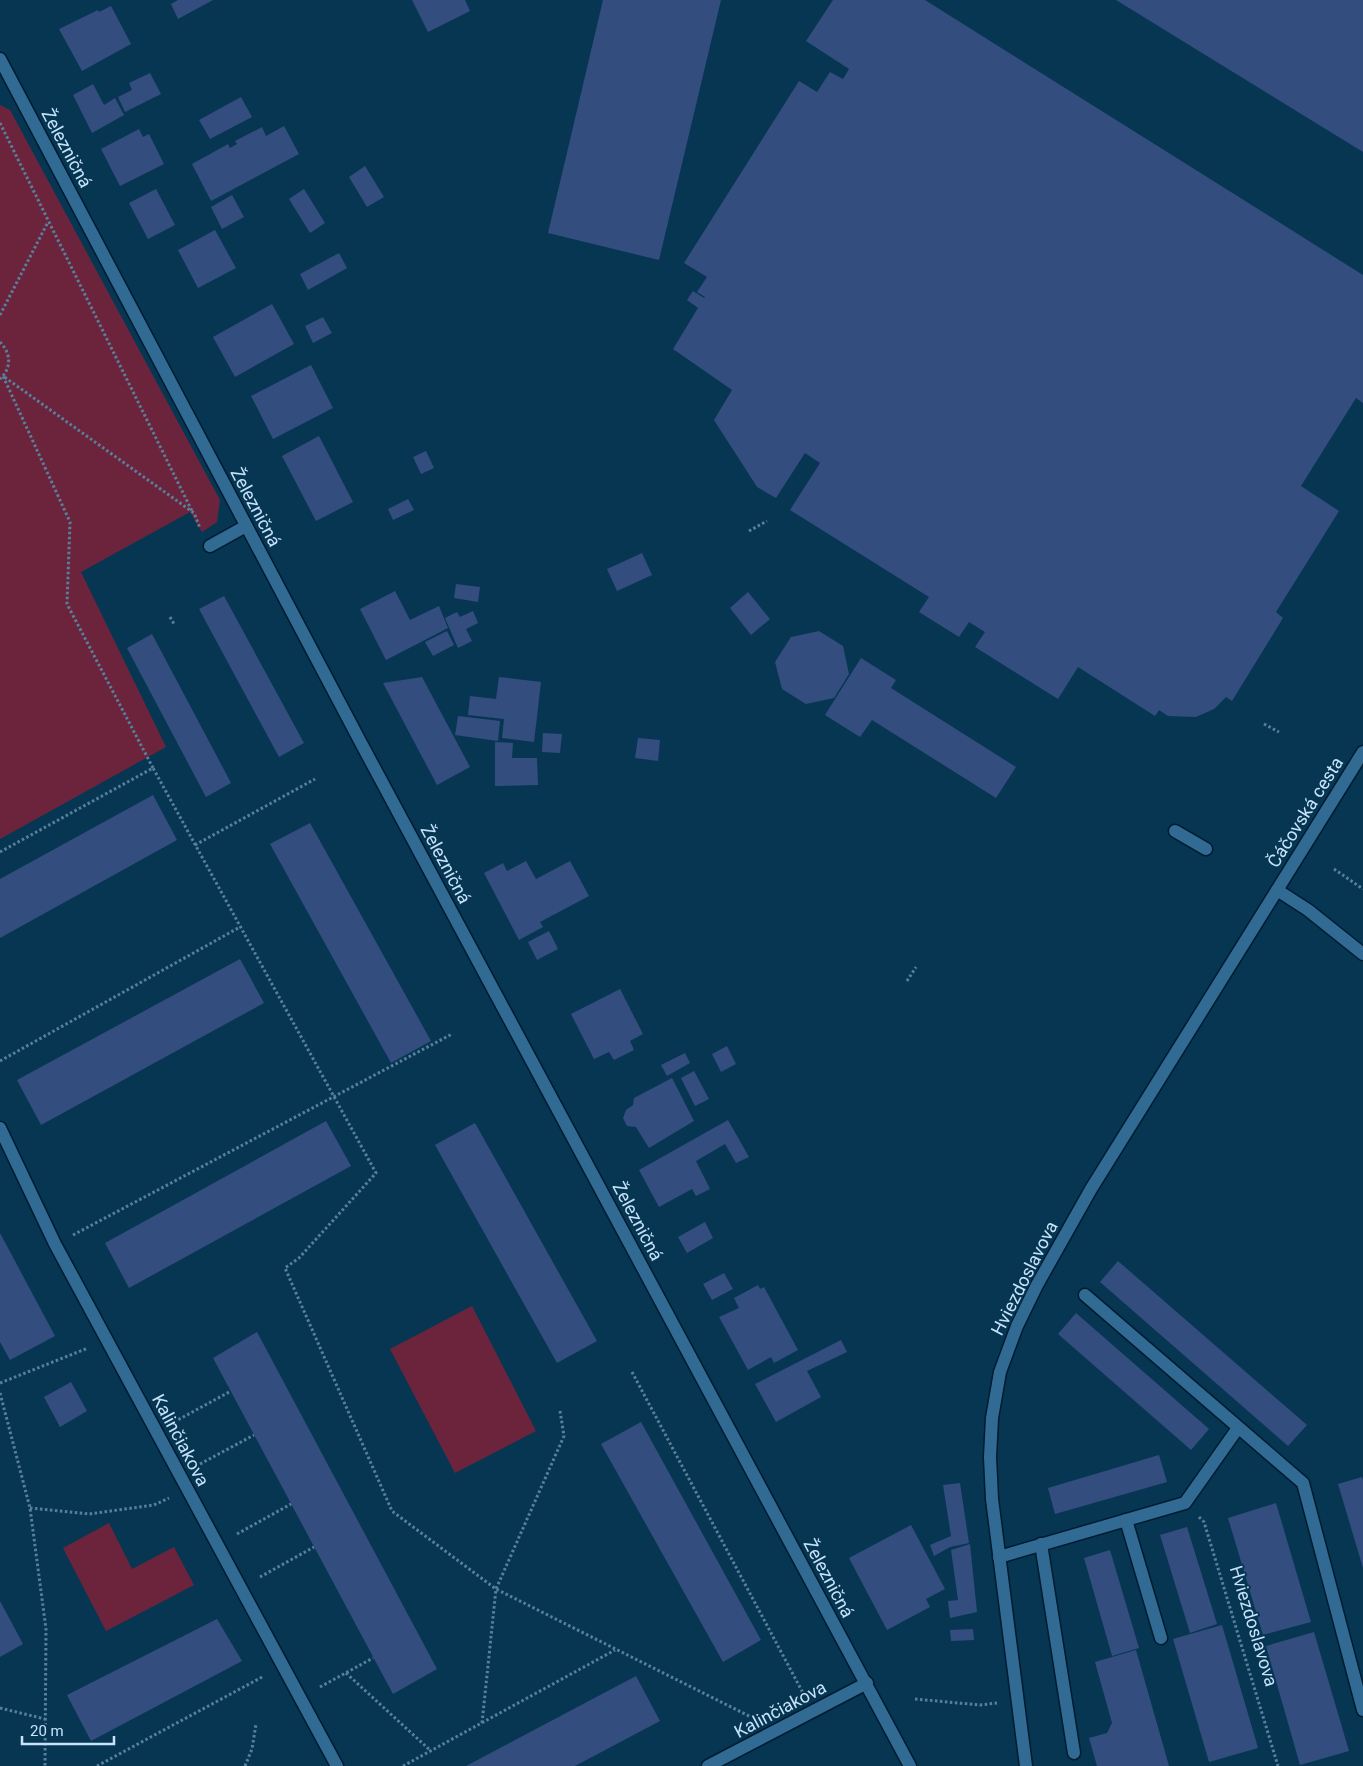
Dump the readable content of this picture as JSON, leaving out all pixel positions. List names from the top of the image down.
{
  "streets": {
    "street": [
      "Železničná",
      "Čáčovská cesta",
      "Hviezdoslavova",
      "Kalinčiakova"
    ]
  },
  "crossings": [
    ["Železničná", "Kalinčiakova"],
    ["Čáčovská cesta", "Hviezdoslavova"]
  ],
  "scale_bar": "20 m"
}
